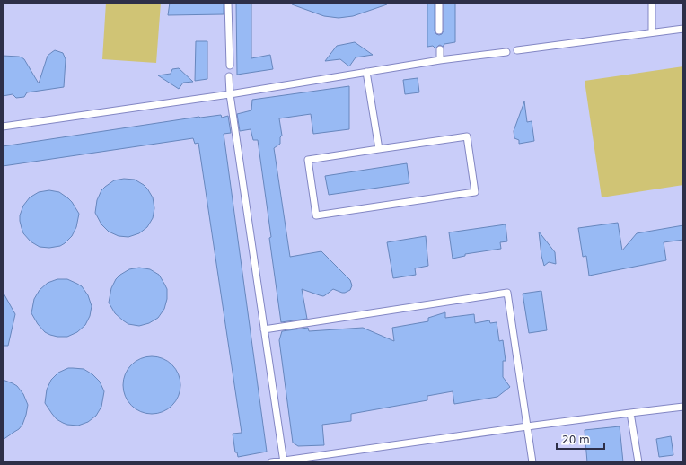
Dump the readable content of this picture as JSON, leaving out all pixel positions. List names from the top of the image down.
{
  "scale_bar": "20 m"
}
